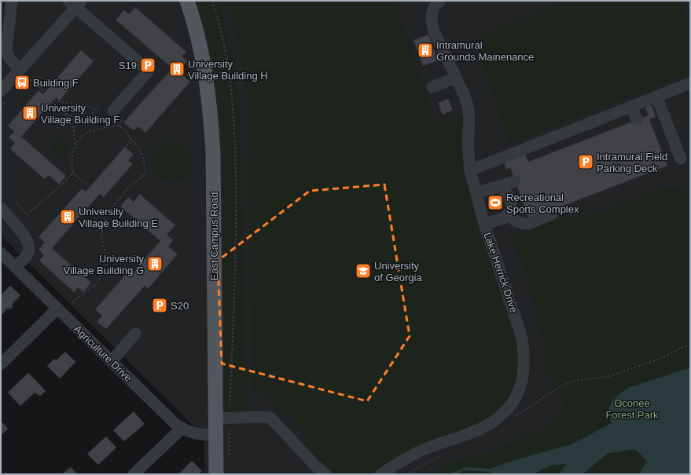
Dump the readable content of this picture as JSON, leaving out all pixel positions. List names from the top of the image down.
{
  "streets": {
    "main road": ["East Campus Road"],
    "street": ["Lake Herrick Drive", "Agriculture Drive"]
  },
  "crossings": [
    ["East Campus Road", "Agriculture Drive"]
  ],
  "parks": ["Oconee Forest Park"],
  "places": {
    "building": [
      "Intramural Grounds Mainenance",
      "University Village Building H",
      "University Village Building F",
      "University Village Building E",
      "University Village Building G"
    ],
    "parking": ["S19", "Intramural Field Parking Deck", "S20"],
    "bus stop": ["Building F"],
    "sports": ["Recreational Sports Complex"],
    "school or university": ["University of Georgia"]
  }
}
